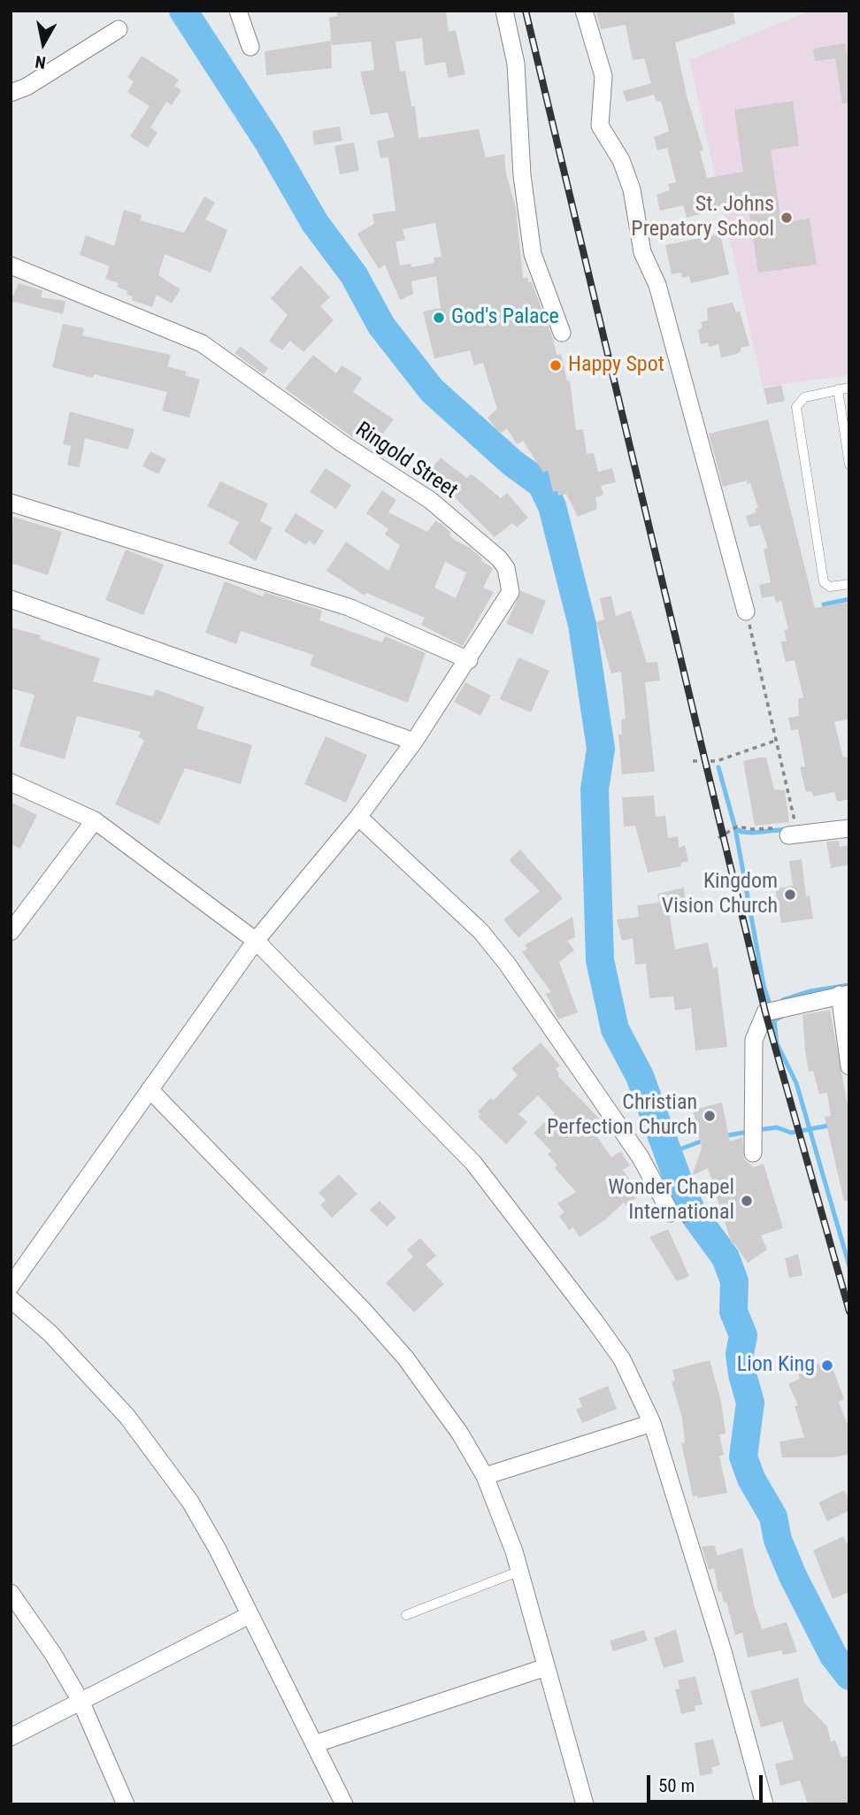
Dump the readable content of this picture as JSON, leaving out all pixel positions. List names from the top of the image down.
{
  "streets": {
    "street": ["Ringold Street"]
  },
  "places": [
    "St. Johns Prepatory School",
    "God's Palace",
    "Happy Spot",
    "Kingdom Vision Church",
    "Christian Perfection Church",
    "Wonder Chapel International",
    "Lion King"
  ],
  "scale_bar": "50 m",
  "north": "bottom"
}
